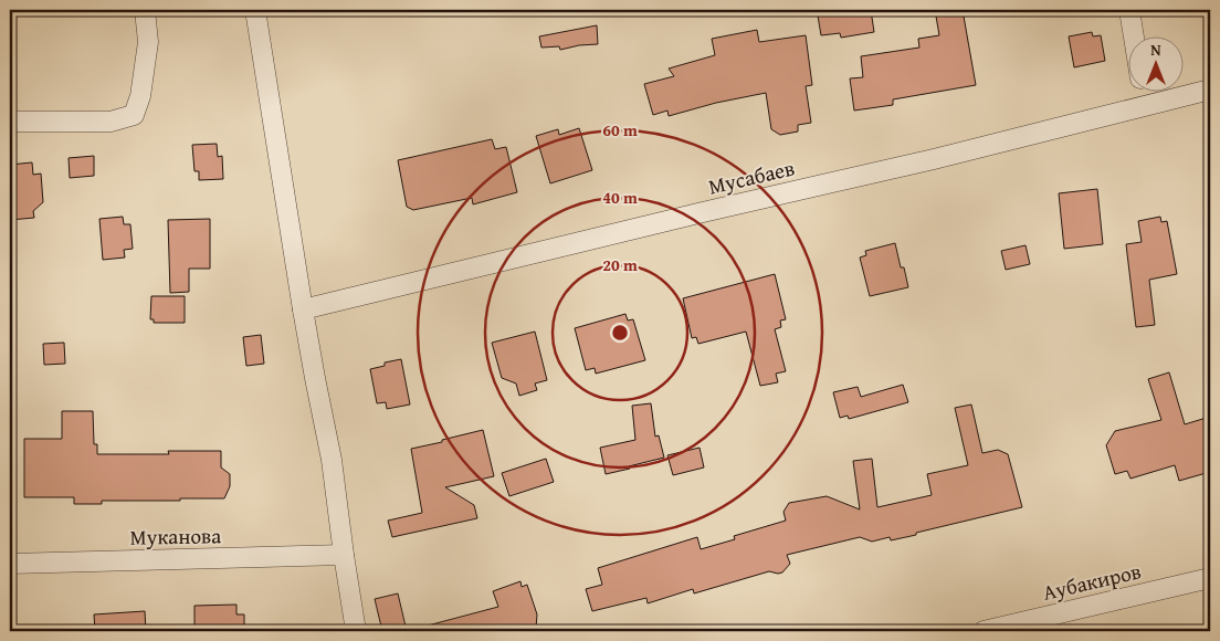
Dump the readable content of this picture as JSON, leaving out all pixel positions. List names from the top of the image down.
{
  "streets": {
    "street": ["Мусабаев", "Муканова", "Аубакиров"]
  },
  "north": "top",
  "rings": ["60 m", "40 m", "20 m"]
}
